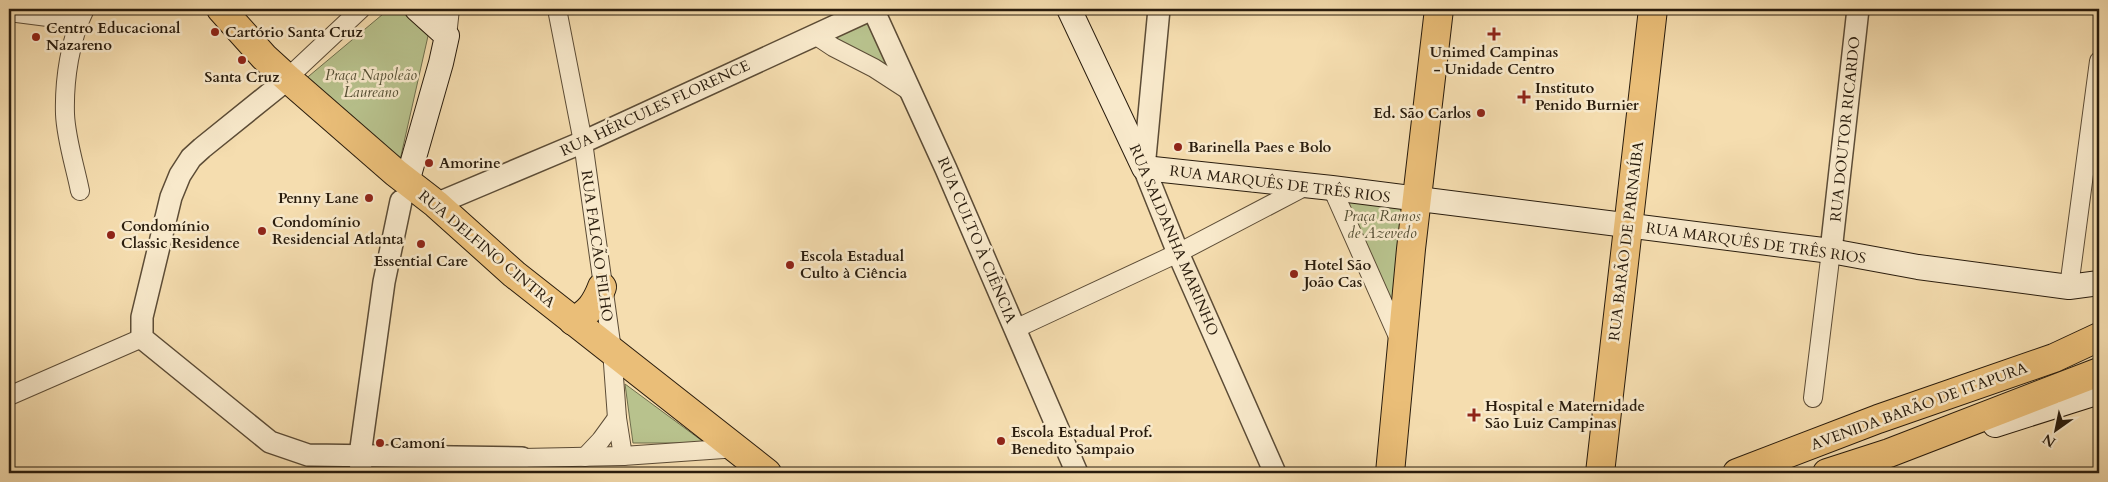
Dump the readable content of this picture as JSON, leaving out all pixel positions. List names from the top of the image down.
{
  "streets": {
    "main road": [
      "RUA MARQUÊS DE TRÊS RIOS",
      "RUA SALDANHA MARINHO",
      "RUA BARÃO DE PARNAÍBA",
      "RUA DELFINO CINTRA",
      "AVENIDA BARÃO DE ITAPURA"
    ],
    "street": [
      "RUA HÉRCULES FLORENCE",
      "RUA DOUTOR RICARDO",
      "RUA CULTO À CIÊNCIA",
      "RUA FALCÃO FILHO"
    ]
  },
  "crossings": [
    ["RUA HÉRCULES FLORENCE", "RUA CULTO À CIÊNCIA"],
    ["RUA HÉRCULES FLORENCE", "RUA FALCÃO FILHO"],
    ["RUA HÉRCULES FLORENCE", "RUA DELFINO CINTRA"],
    ["RUA DOUTOR RICARDO", "RUA MARQUÊS DE TRÊS RIOS"],
    ["RUA MARQUÊS DE TRÊS RIOS", "RUA SALDANHA MARINHO"],
    ["RUA MARQUÊS DE TRÊS RIOS", "RUA BARÃO DE PARNAÍBA"],
    ["RUA FALCÃO FILHO", "RUA DELFINO CINTRA"]
  ],
  "parks": ["Praça Napoleão Laureano", "Praça Ramos de Azevedo"],
  "places": {
    "other": [
      "Cartório Santa Cruz",
      "Centro Educacional Nazareno",
      "Santa Cruz",
      "Ed. São Carlos",
      "Barinella Paes e Bolo",
      "Amorine",
      "Penny Lane",
      "Condomínio Residencial Atlanta",
      "Condomínio Classic Residence",
      "Essential Care",
      "Escola Estadual Culto à Ciência",
      "Hotel São João Cas",
      "Escola Estadual Prof. Benedito Sampaio",
      "Camoní"
    ],
    "health": ["Unimed Campinas - Unidade Centro", "Instituto Penido Burnier", "Hospital e Maternidade São Luiz Campinas"]
  },
  "north": "bottom left"
}
